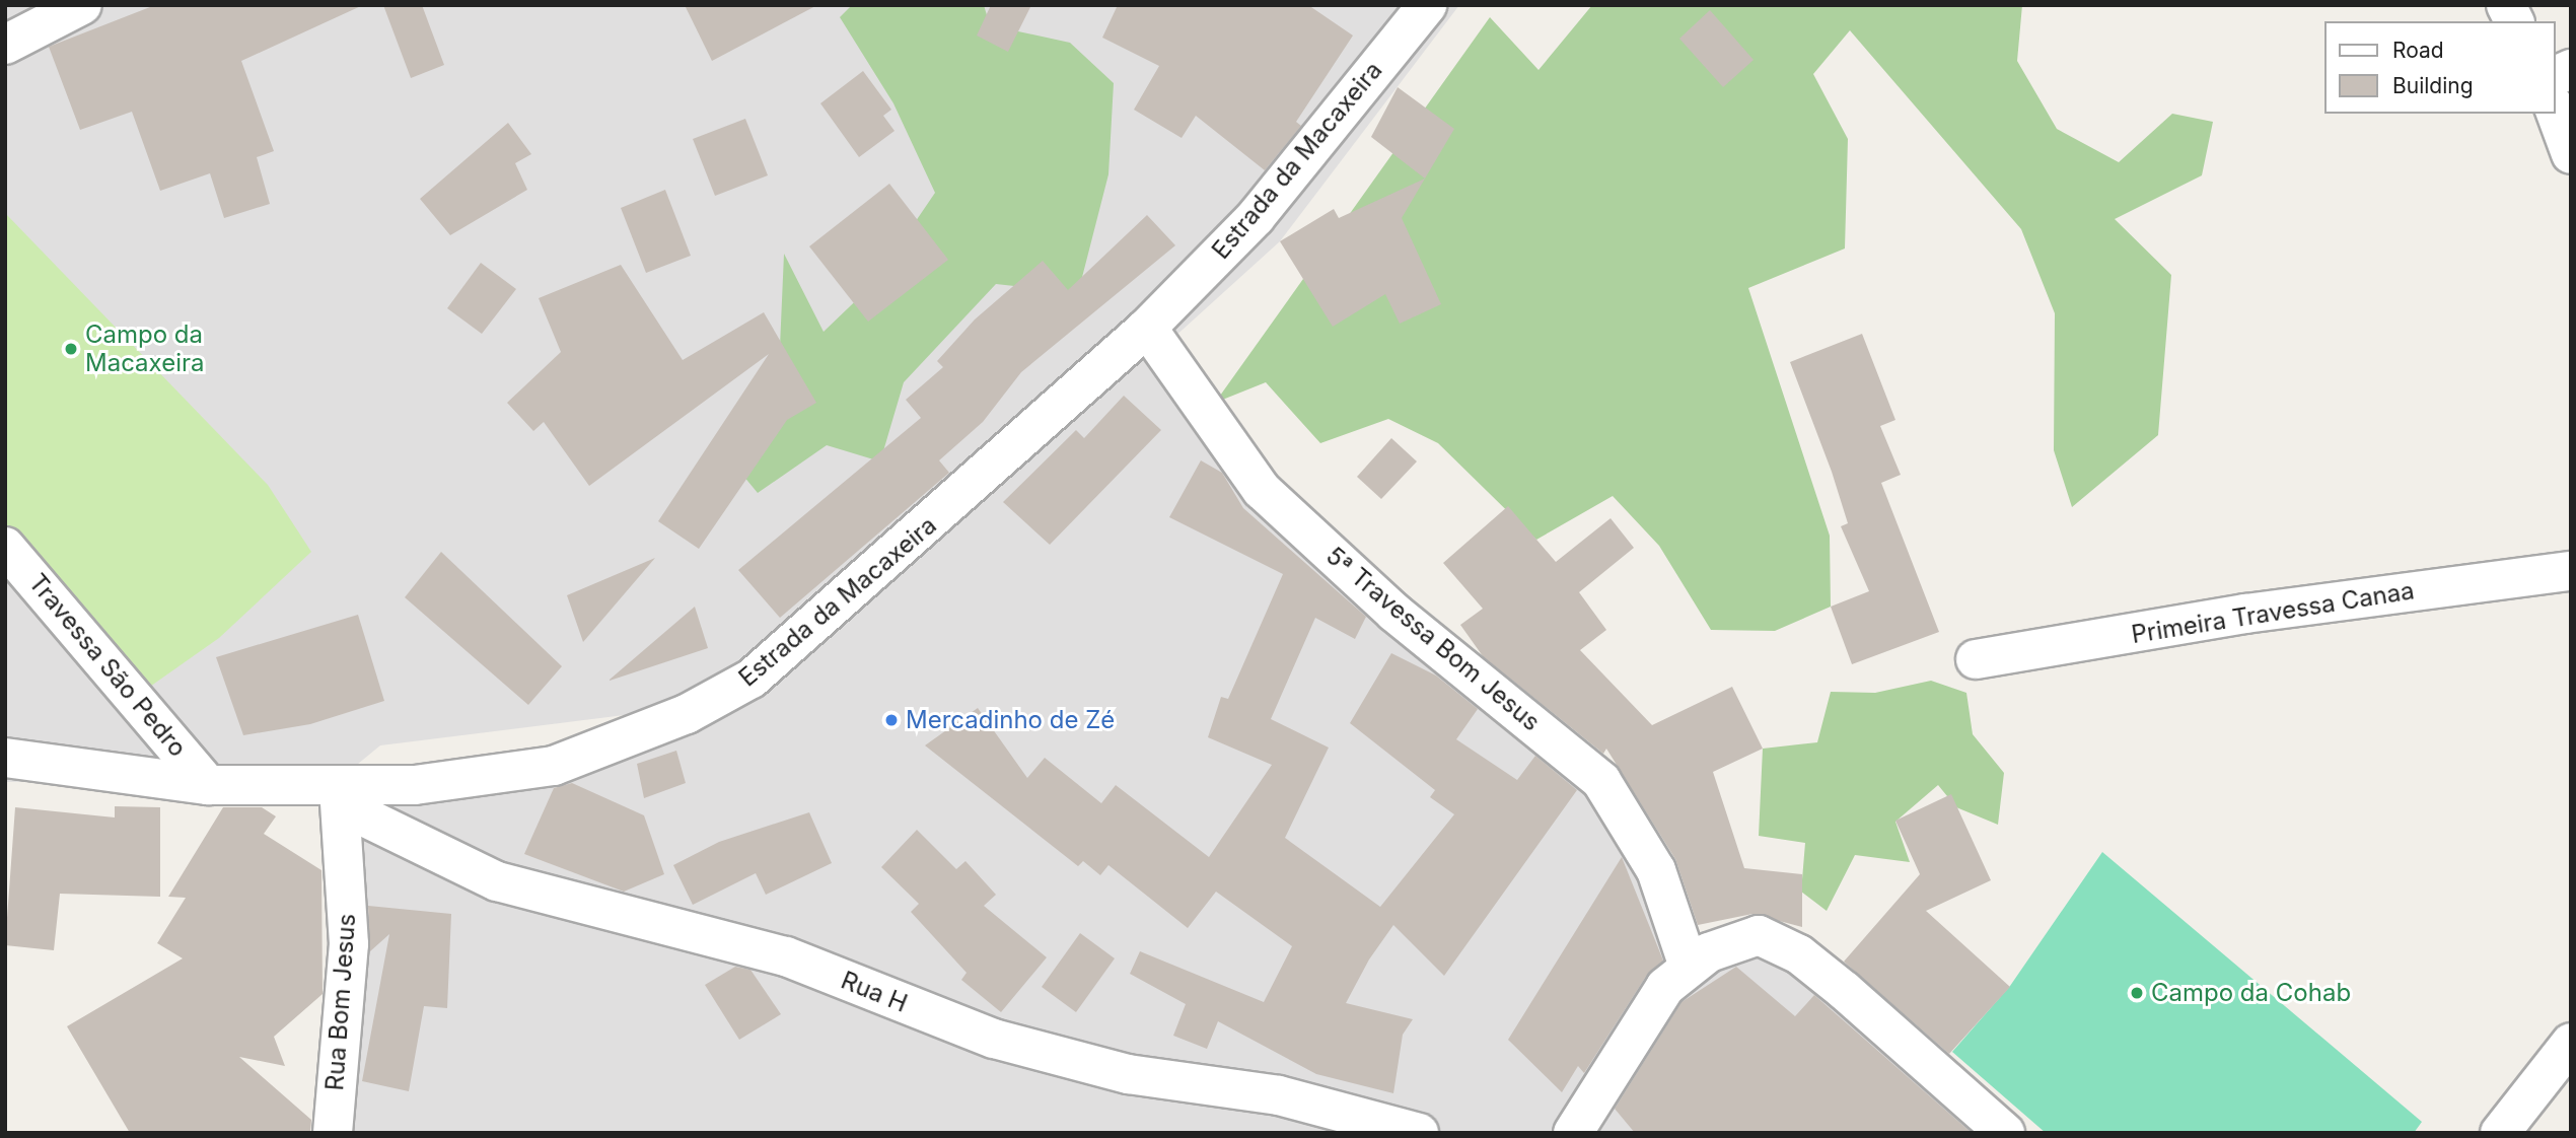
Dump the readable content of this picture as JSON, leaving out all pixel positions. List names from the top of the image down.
{
  "streets": {
    "street": [
      "Estrada da Macaxeira",
      "Primeira Travessa Canaa",
      "5ª Travessa Bom Jesus",
      "Travessa São Pedro",
      "Rua H",
      "Rua Bom Jesus"
    ]
  },
  "crossings": [
    ["Estrada da Macaxeira", "5ª Travessa Bom Jesus"],
    ["Estrada da Macaxeira", "Travessa São Pedro"],
    ["Estrada da Macaxeira", "Rua H"],
    ["Estrada da Macaxeira", "Rua Bom Jesus"],
    ["Rua H", "Rua Bom Jesus"]
  ],
  "places": ["Campo da Macaxeira", "Mercadinho de Zé", "Campo da Cohab"],
  "legend": ["Road", "Building"]
}
